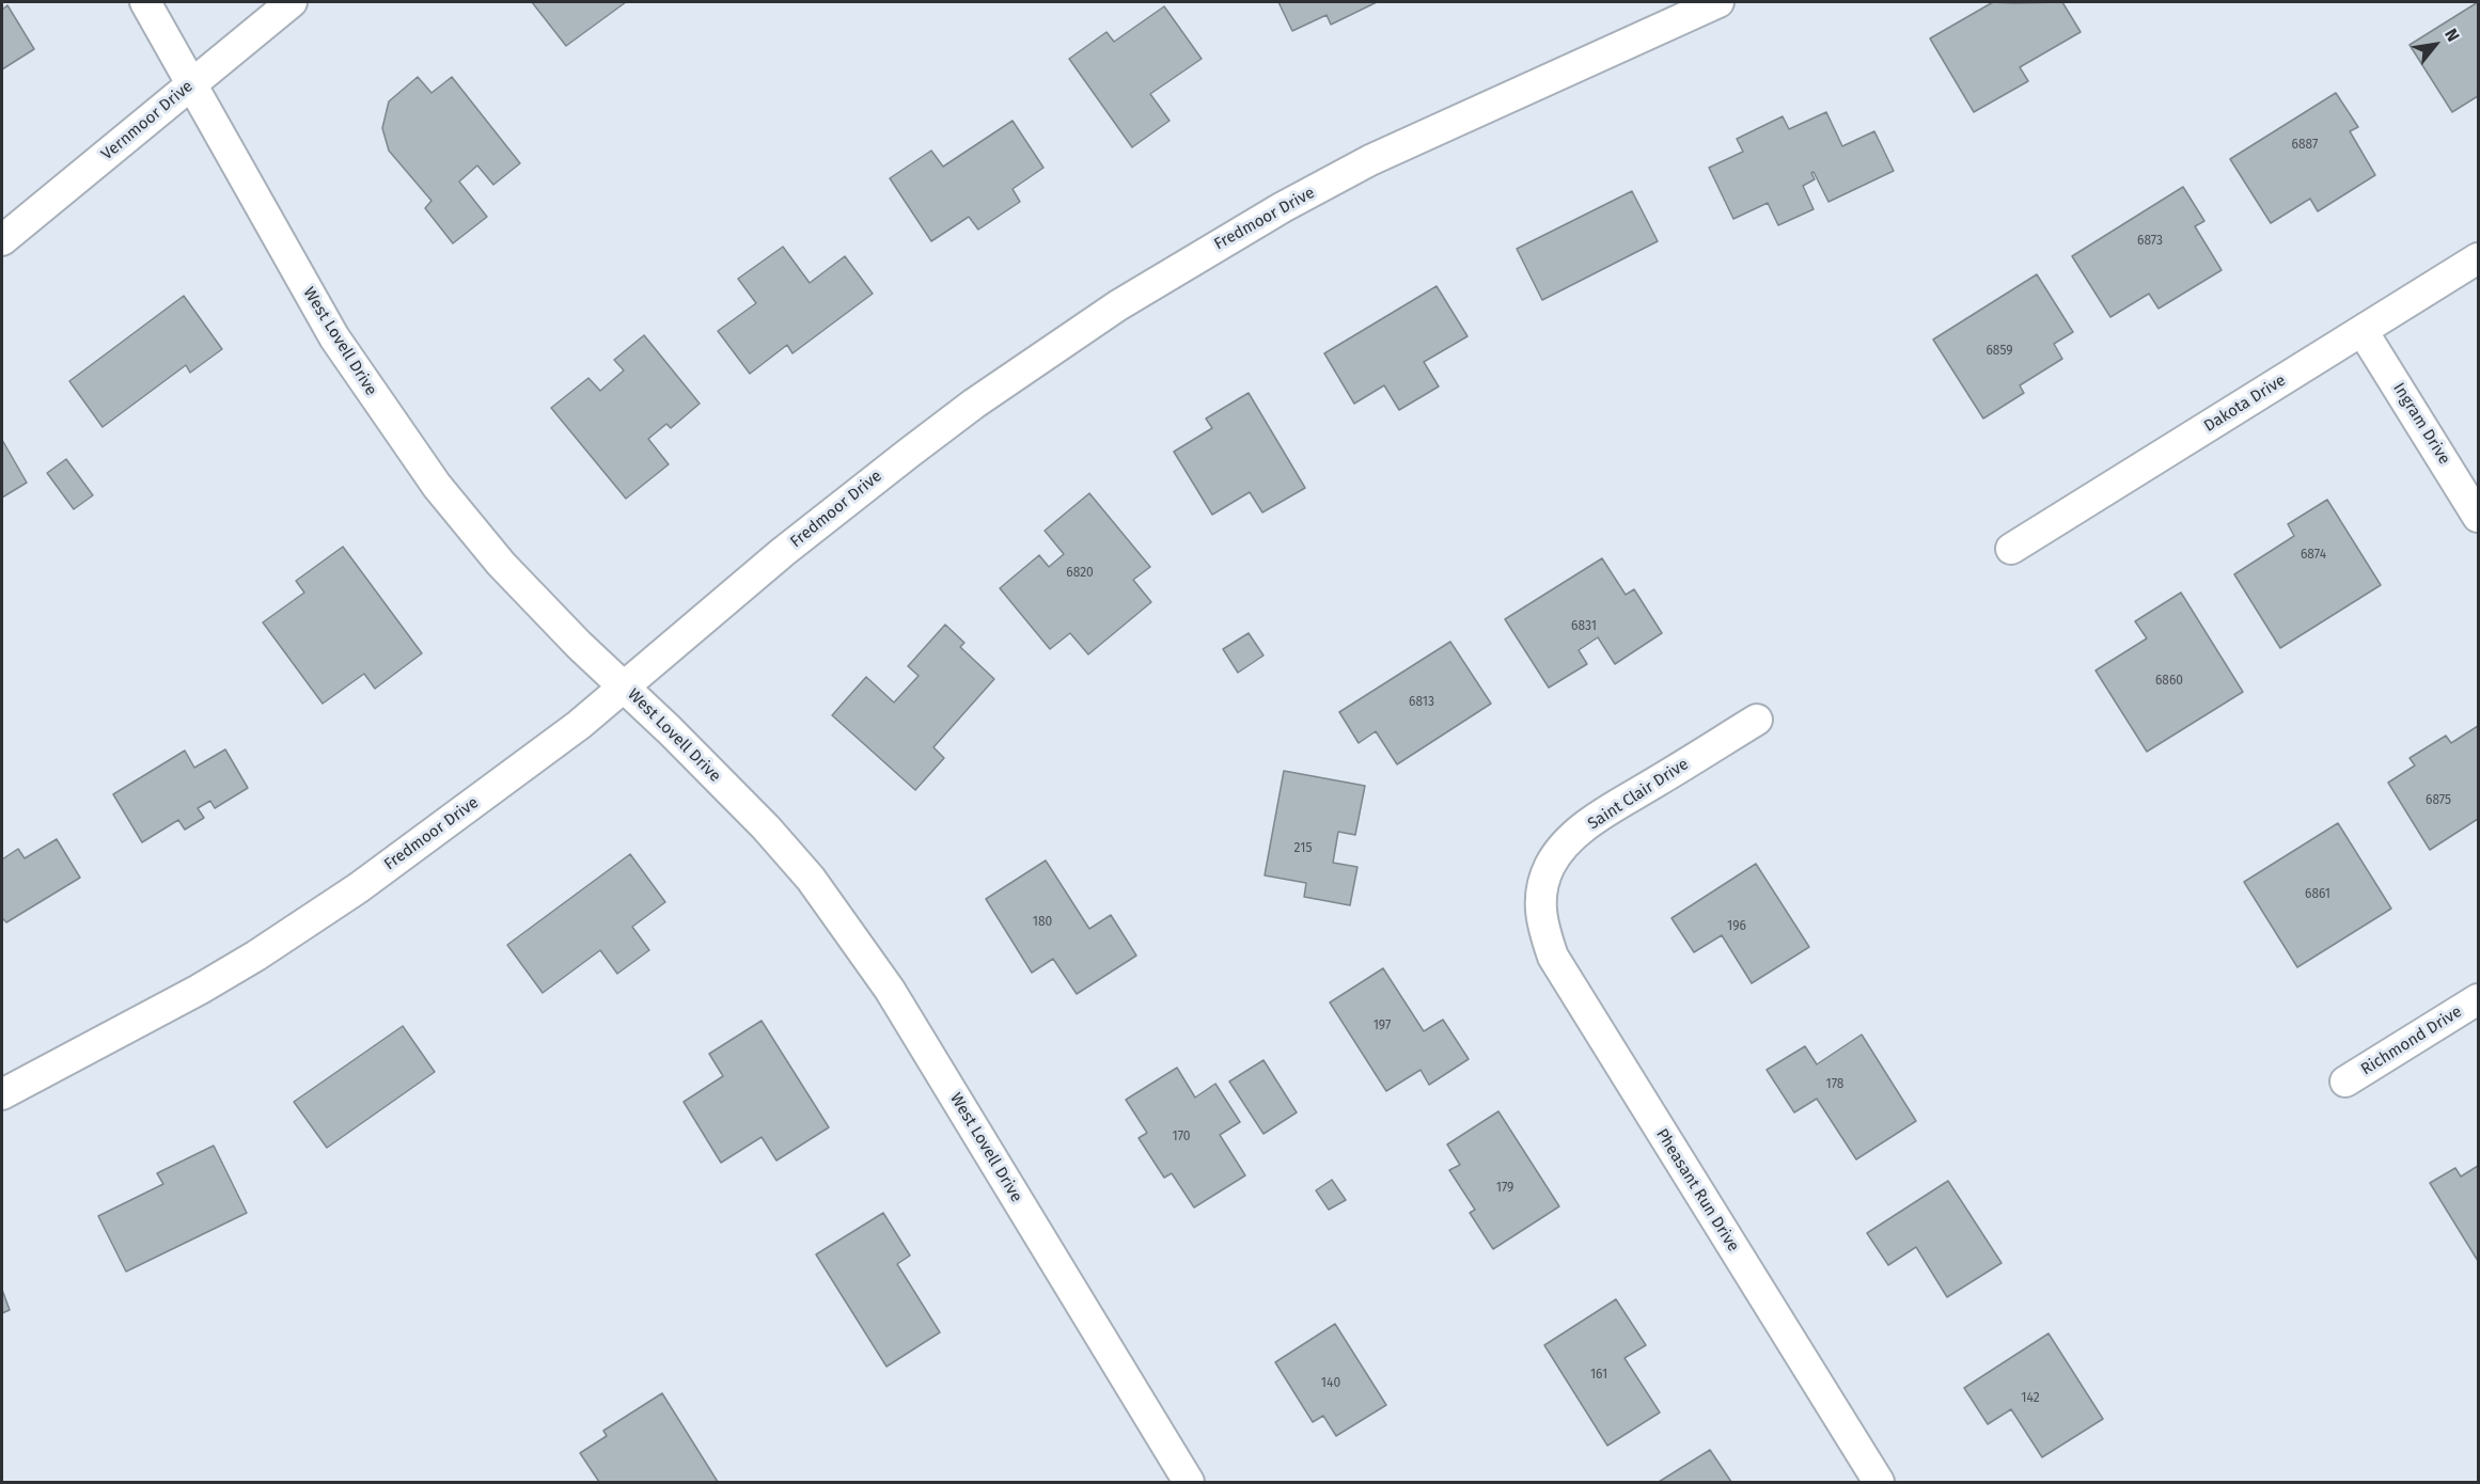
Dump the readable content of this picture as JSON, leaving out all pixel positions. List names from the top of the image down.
{
  "streets": {
    "street": [
      "Vernmoor Drive",
      "Fredmoor Drive",
      "West Lovell Drive",
      "Dakota Drive",
      "Ingram Drive",
      "Saint Clair Drive",
      "Richmond Drive",
      "Pheasant Run Drive"
    ]
  },
  "crossings": [
    ["Vernmoor Drive", "West Lovell Drive"],
    ["Fredmoor Drive", "West Lovell Drive"],
    ["Dakota Drive", "Ingram Drive"],
    ["Saint Clair Drive", "Pheasant Run Drive"]
  ],
  "house_numbers": [
    "6887",
    "6873",
    "6859",
    "6874",
    "6820",
    "6831",
    "6860",
    "6813",
    "6875",
    "215",
    "6861",
    "180",
    "196",
    "197",
    "178",
    "170",
    "179",
    "161",
    "140",
    "142"
  ],
  "north": "top right"
}
